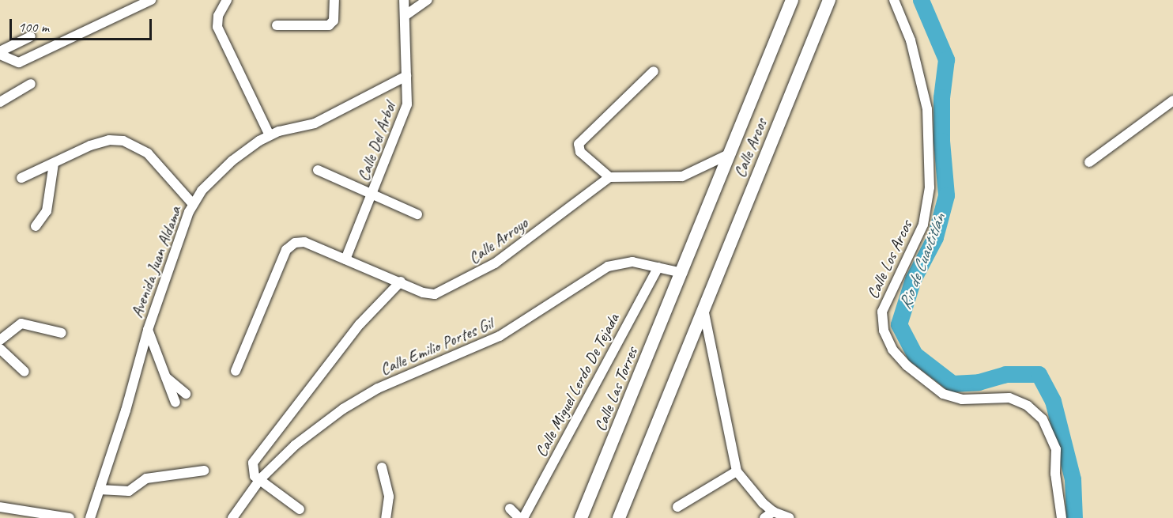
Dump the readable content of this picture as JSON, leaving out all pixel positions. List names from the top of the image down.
{
  "streets": {
    "main road": ["Calle Arcos", "Calle Las Torres"],
    "street": [
      "Calle Del Árbol",
      "Calle Arroyo",
      "Calle Los Arcos",
      "Avenida Juan Aldama",
      "Calle Emilio Portes Gil",
      "Calle Miguel Lerdo De Tejada"
    ]
  },
  "crossings": [
    ["Calle Del Árbol", "Calle Arroyo"],
    ["Calle Del Árbol", "Avenida Juan Aldama"],
    ["Calle Arcos", "Calle Emilio Portes Gil"],
    ["Calle Arcos", "Calle Las Torres"],
    ["Calle Emilio Portes Gil", "Calle Miguel Lerdo De Tejada"],
    ["Calle Emilio Portes Gil", "Calle Las Torres"]
  ],
  "water": ["Rio de Cuautitlán"],
  "scale_bar": "100 m"
}
